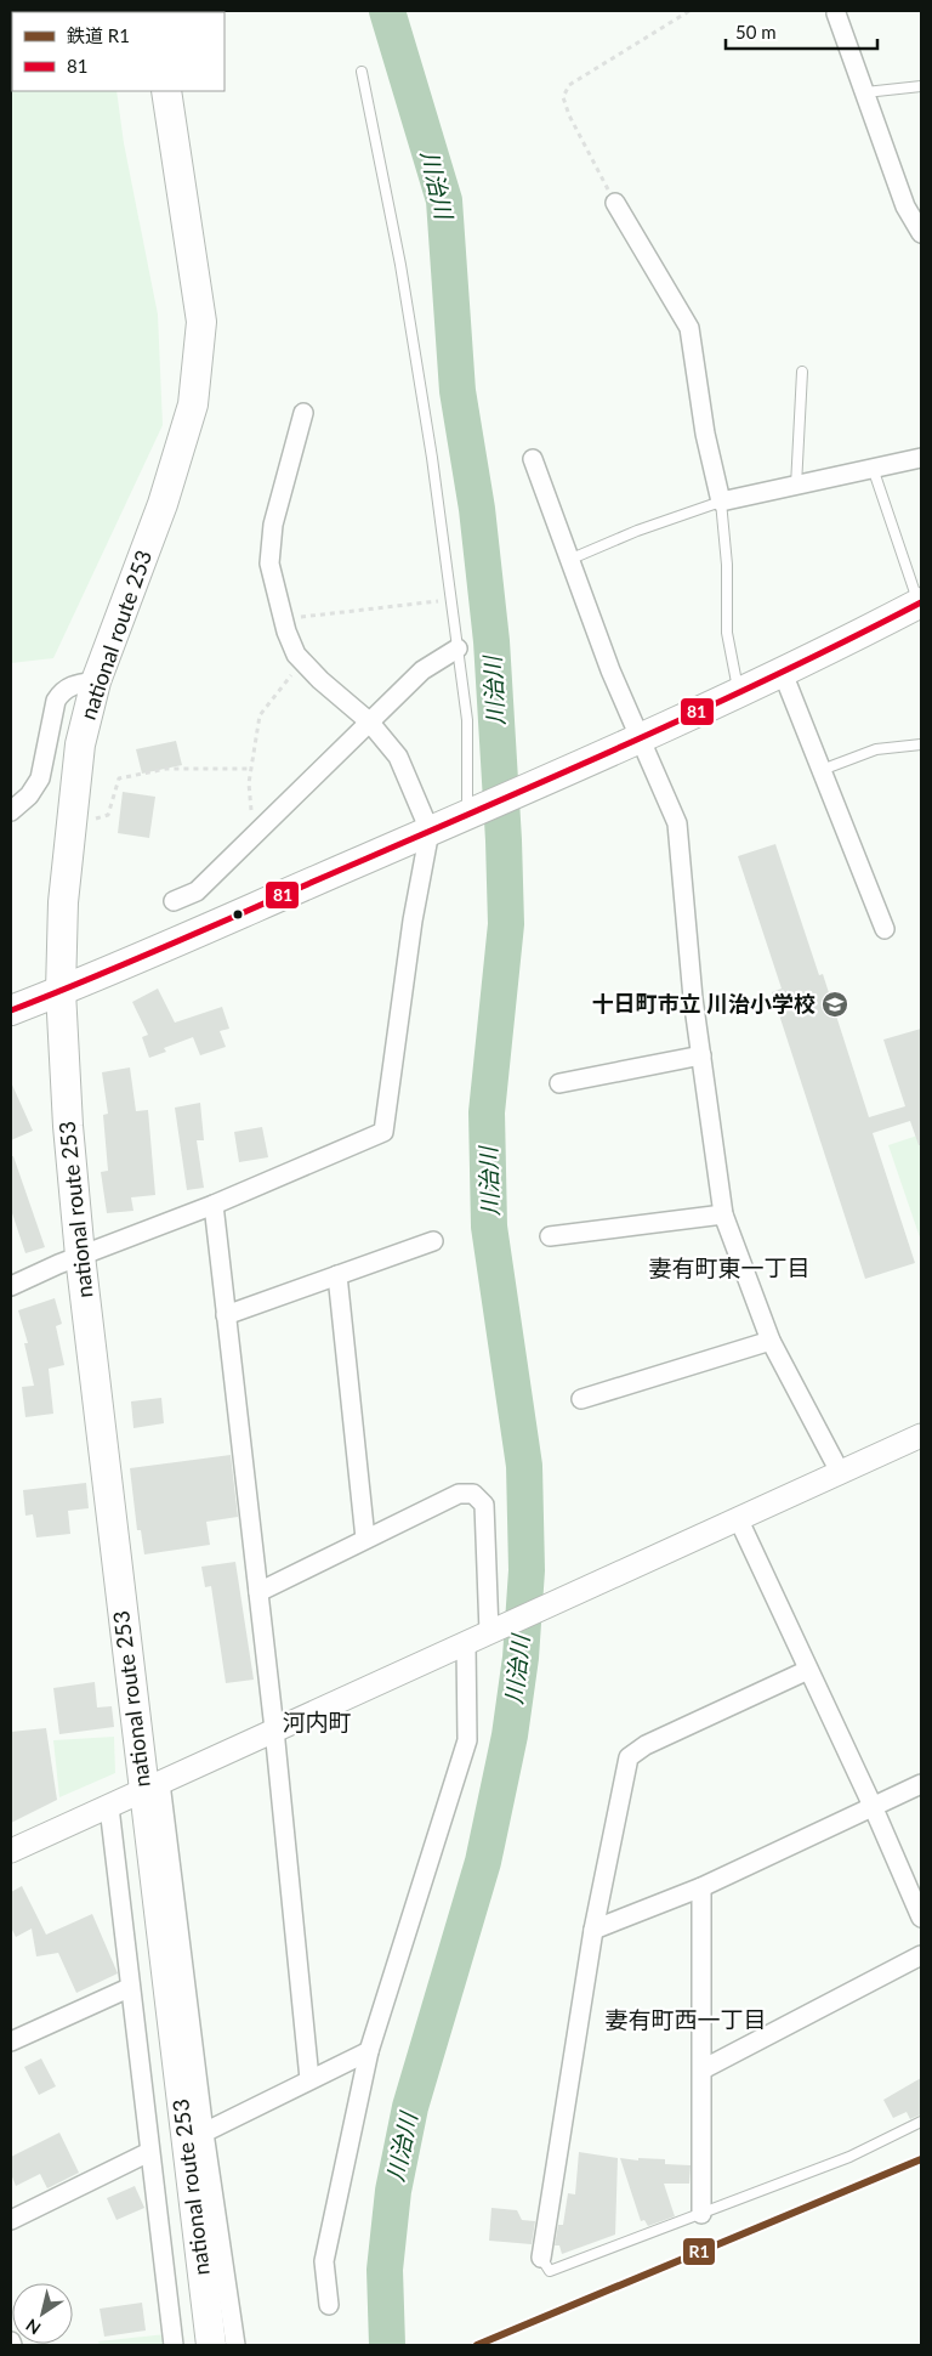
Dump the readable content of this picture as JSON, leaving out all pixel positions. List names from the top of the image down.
{
  "streets": {
    "highway": ["national route 253"]
  },
  "districts": ["妻有町東一丁目", "河内町", "妻有町西一丁目"],
  "water": ["川治川"],
  "places": {
    "school or university": ["十日町市立 川治小学校"]
  },
  "lines": ["transit line 81", "rail line R1"],
  "legend": ["鉄道 R1", "81"],
  "scale_bar": "50 m",
  "north": "bottom left"
}
